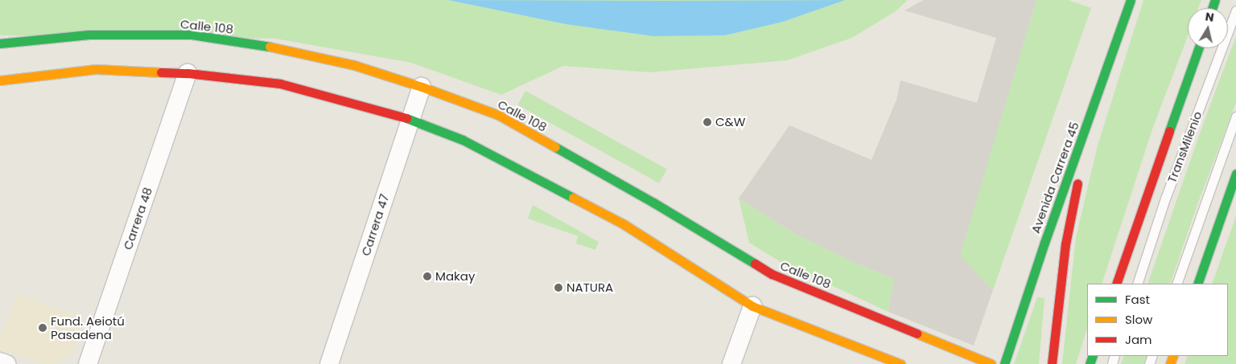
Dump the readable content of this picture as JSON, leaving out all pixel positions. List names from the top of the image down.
{
  "streets": {
    "main road": ["Calle 108", "Avenida Carrera 45"],
    "street": ["Carrera 48", "Carrera 47"],
    "lane": ["TransMilenio"]
  },
  "crossings": [
    ["Calle 108", "Carrera 47"]
  ],
  "places": [
    "C&W",
    "Makay",
    "NATURA",
    "Fund. Aeiotú Pasadena"
  ],
  "legend": ["Fast", "Slow", "Jam"],
  "north": "top"
}
